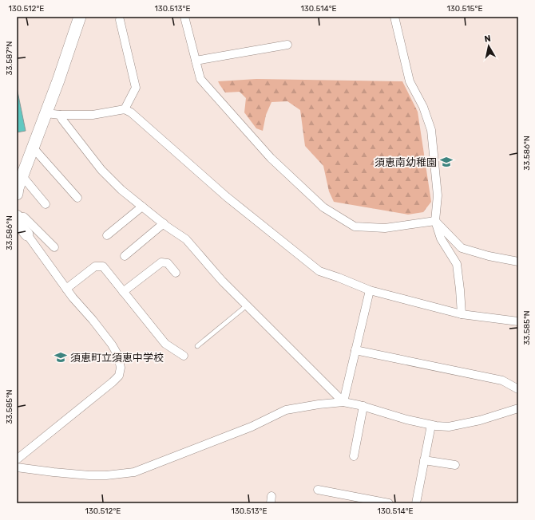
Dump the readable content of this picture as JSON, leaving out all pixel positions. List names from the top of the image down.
{
  "places": {
    "school or university": ["須恵南幼稚園", "須恵町立須恵中学校"]
  },
  "north": "top",
  "coordinates": [
    "130.512°E",
    "130.513°E",
    "130.514°E",
    "130.515°E",
    "33.587°N",
    "33.586°N",
    "33.585°N"
  ]
}
